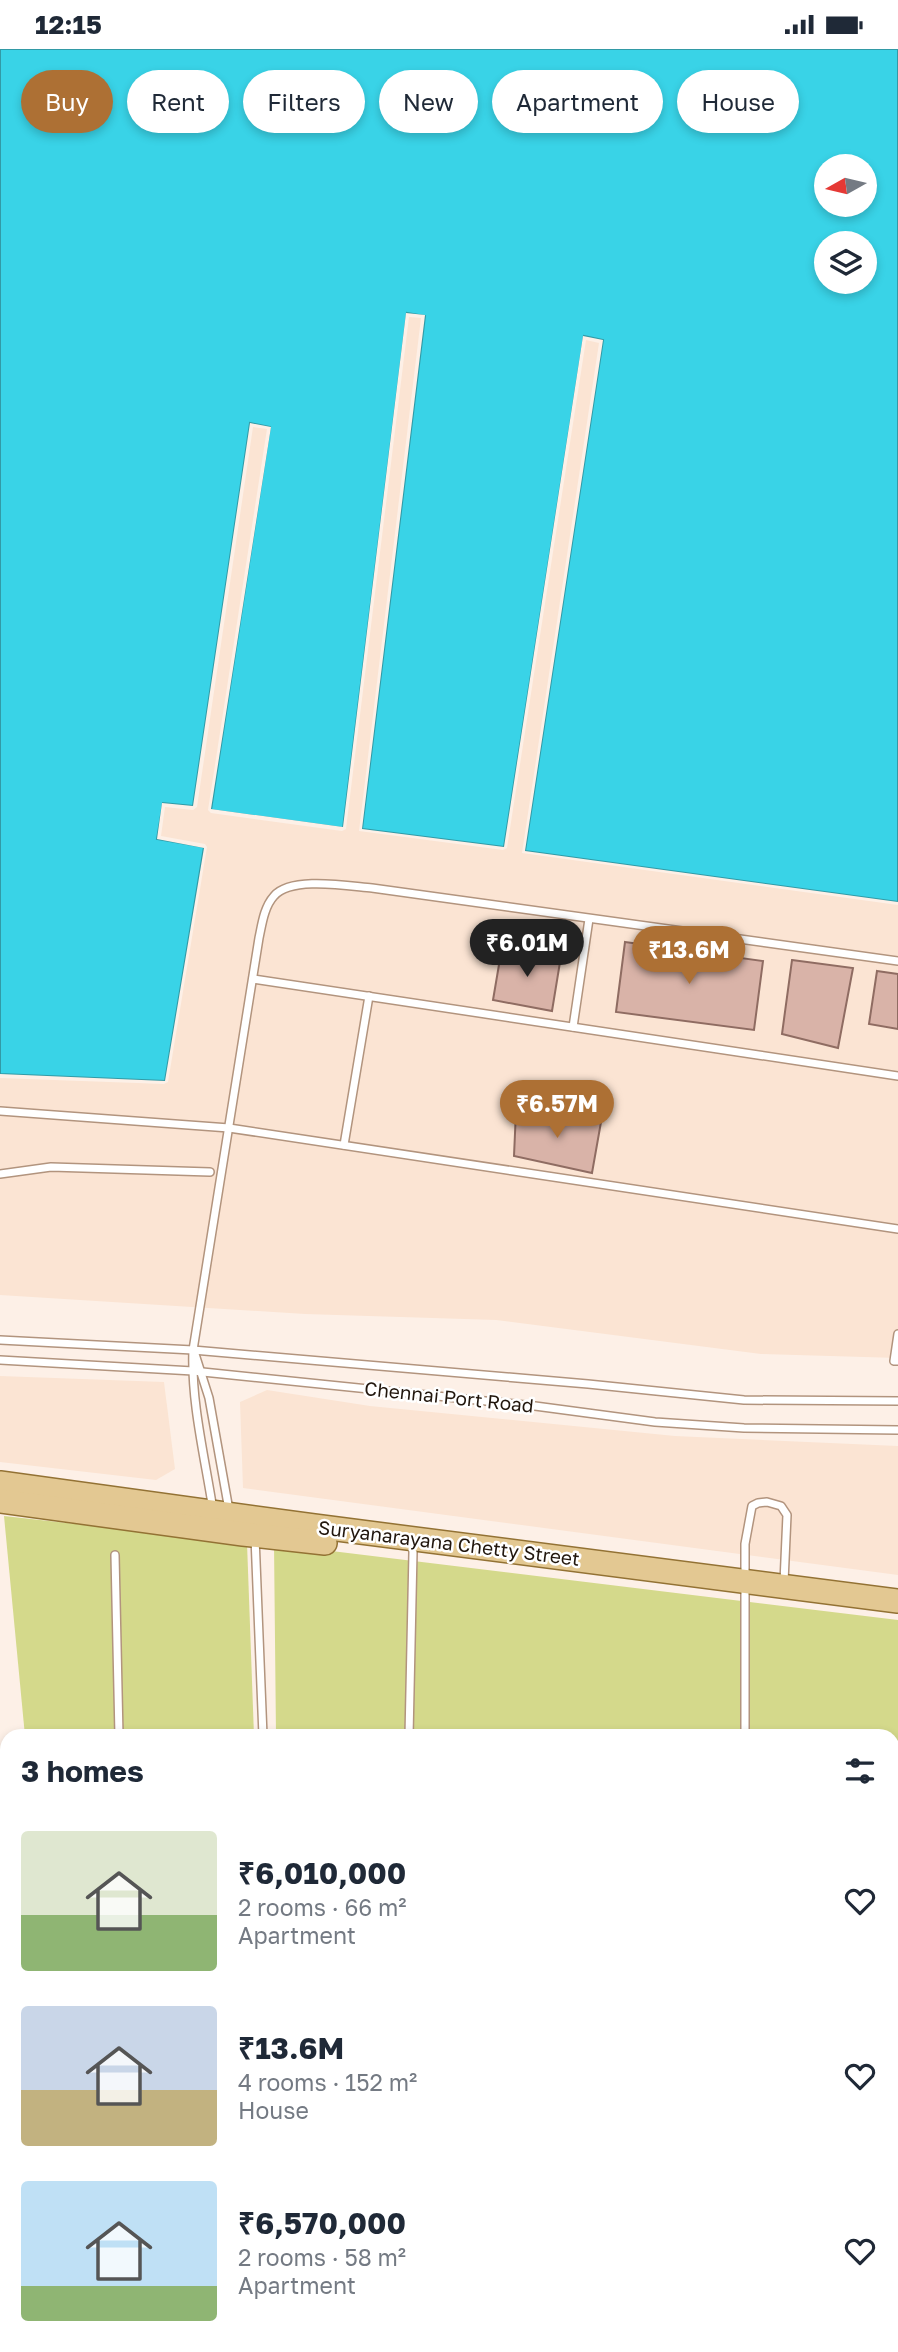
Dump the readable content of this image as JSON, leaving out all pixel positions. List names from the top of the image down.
{
  "streets": {
    "main road": ["Suryanarayana Chetty Street"],
    "lane": ["Chennai Port Road"]
  },
  "north": "left",
  "page": {
    "status": "12:15",
    "chip": [
      "Buy",
      "Rent",
      "Filters",
      "New",
      "Apartment",
      "House"
    ],
    "price": ["₹6.01M", "₹13.6M", "₹6.57M"],
    "heading": "3 homes",
    "list": [
      {
        "name": "₹6,010,000",
        "note": "2 rooms · 66 m² · Apartment"
      },
      {
        "name": "₹13.6M",
        "note": "4 rooms · 152 m² · House"
      },
      {
        "name": "₹6,570,000",
        "note": "2 rooms · 58 m² · Apartment"
      }
    ]
  }
}
